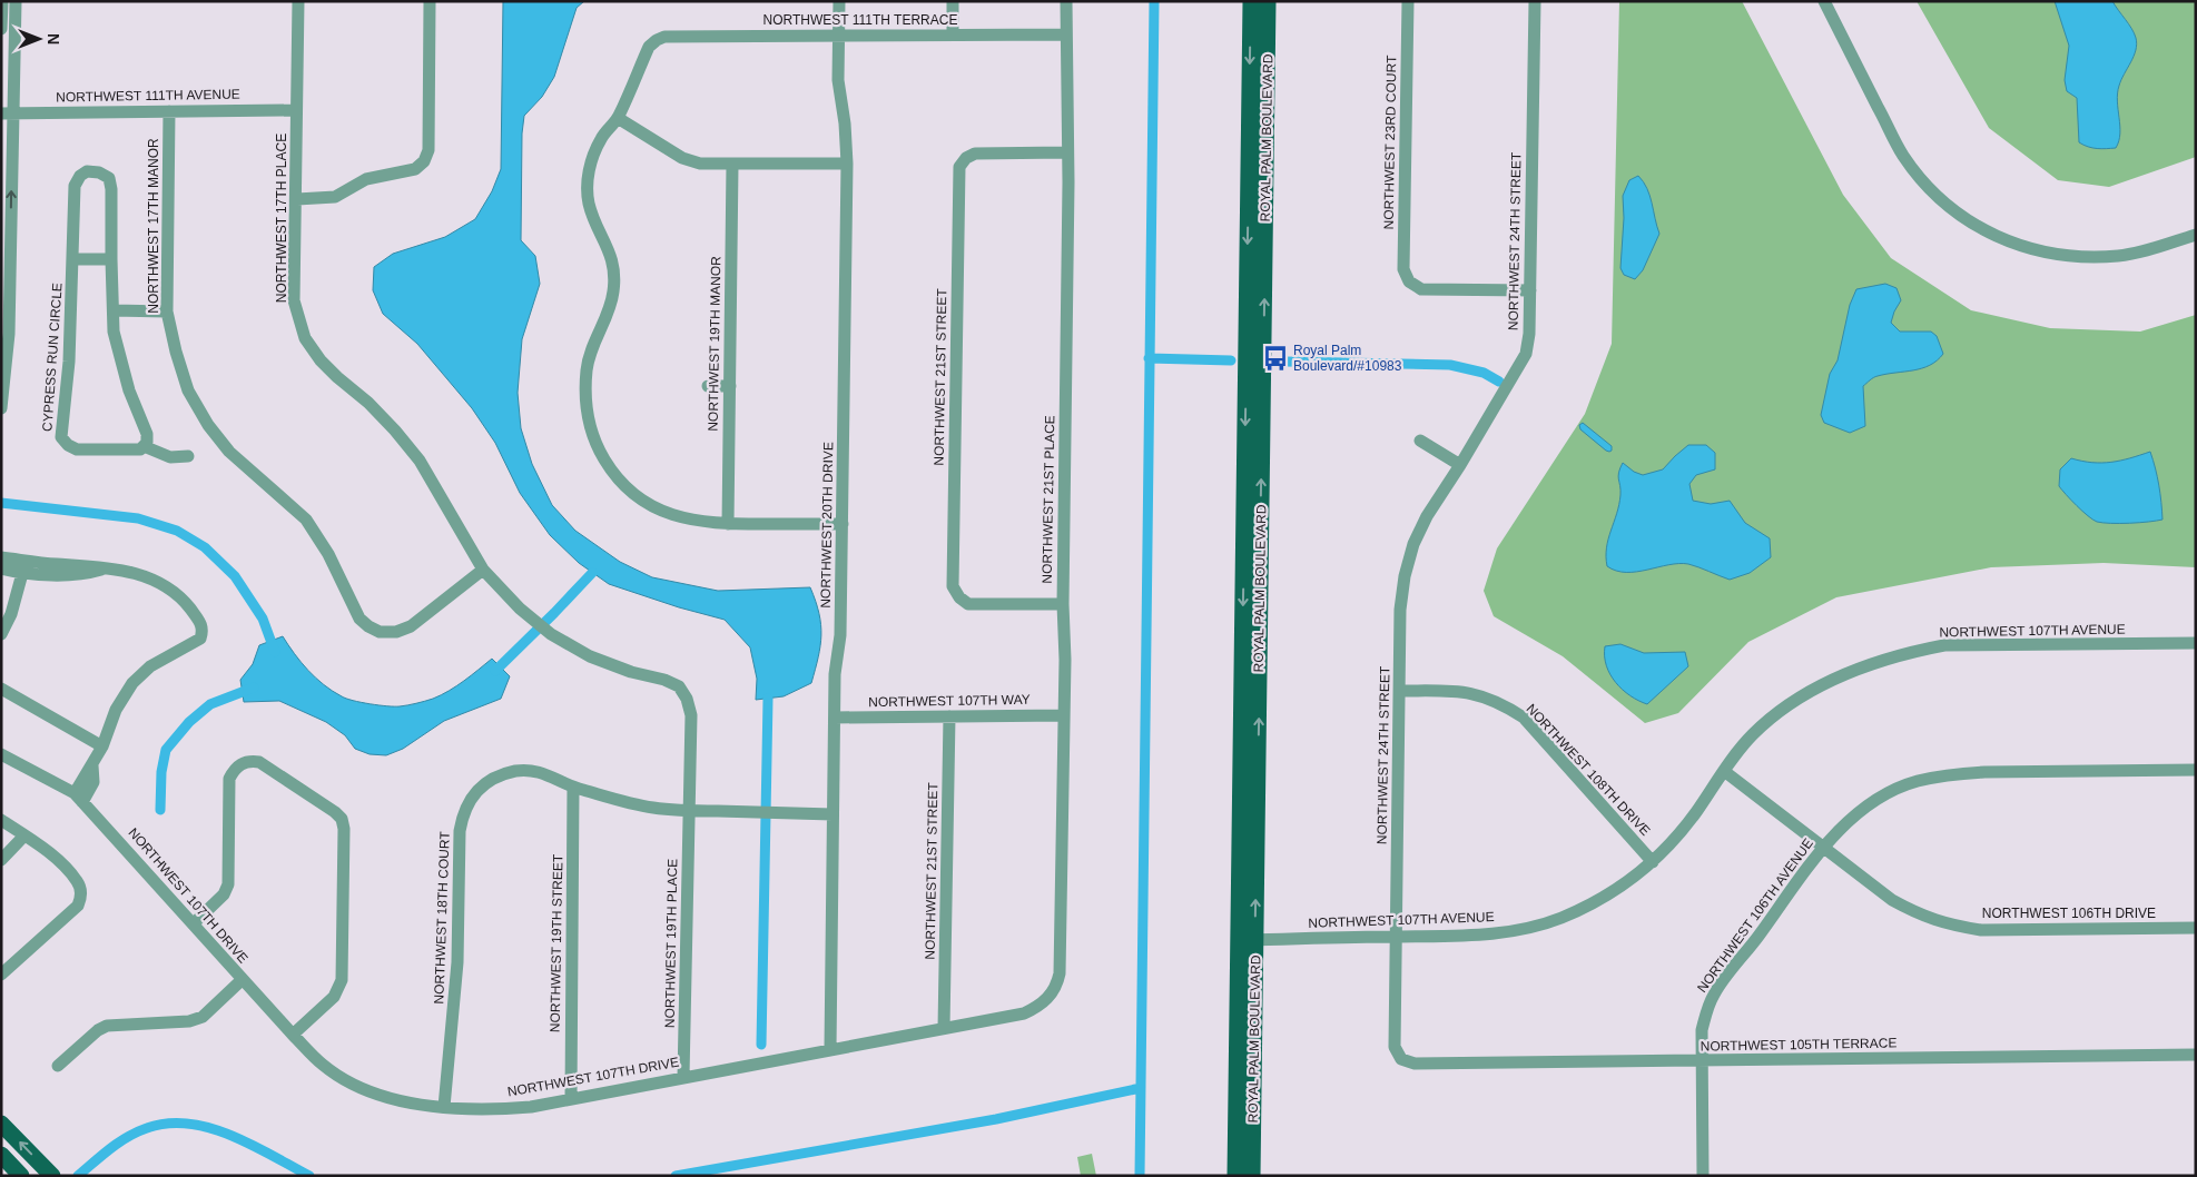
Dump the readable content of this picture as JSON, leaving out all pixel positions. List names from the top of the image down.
{
  "streets": {
    "main road": ["ROYAL PALM BOULEVARD"],
    "street": [
      "NORTHWEST 111TH TERRACE",
      "NORTHWEST 111TH AVENUE",
      "NORTHWEST 23RD COURT",
      "NORTHWEST 17TH PLACE",
      "NORTHWEST 17TH MANOR",
      "NORTHWEST 24TH STREET",
      "NORTHWEST 19TH MANOR",
      "CYPRESS RUN CIRCLE",
      "NORTHWEST 21ST STREET",
      "NORTHWEST 21ST PLACE",
      "NORTHWEST 20TH DRIVE",
      "NORTHWEST 107TH AVENUE",
      "NORTHWEST 107TH WAY",
      "NORTHWEST 108TH DRIVE",
      "NORTHWEST 107TH DRIVE",
      "NORTHWEST 106TH DRIVE",
      "NORTHWEST 106TH AVENUE",
      "NORTHWEST 18TH COURT",
      "NORTHWEST 19TH STREET",
      "NORTHWEST 19TH PLACE",
      "NORTHWEST 105TH TERRACE"
    ]
  },
  "crossings": [
    ["NORTHWEST 111TH TERRACE", "NORTHWEST 21ST PLACE"],
    ["NORTHWEST 111TH TERRACE", "NORTHWEST 20TH DRIVE"],
    ["NORTHWEST 111TH AVENUE", "NORTHWEST 17TH PLACE"],
    ["NORTHWEST 111TH AVENUE", "NORTHWEST 17TH MANOR"],
    ["ROYAL PALM BOULEVARD", "NORTHWEST 107TH AVENUE"],
    ["NORTHWEST 23RD COURT", "NORTHWEST 24TH STREET"],
    ["NORTHWEST 17TH PLACE", "NORTHWEST 17TH MANOR"],
    ["NORTHWEST 17TH PLACE", "NORTHWEST 19TH PLACE"],
    ["NORTHWEST 24TH STREET", "NORTHWEST 107TH AVENUE"],
    ["NORTHWEST 24TH STREET", "NORTHWEST 108TH DRIVE"],
    ["NORTHWEST 24TH STREET", "NORTHWEST 105TH TERRACE"],
    ["NORTHWEST 21ST STREET", "NORTHWEST 21ST PLACE"],
    ["NORTHWEST 21ST STREET", "NORTHWEST 107TH WAY"],
    ["NORTHWEST 21ST STREET", "NORTHWEST 107TH DRIVE"],
    ["NORTHWEST 21ST PLACE", "NORTHWEST 107TH WAY"],
    ["NORTHWEST 21ST PLACE", "NORTHWEST 107TH DRIVE"],
    ["NORTHWEST 20TH DRIVE", "NORTHWEST 107TH WAY"],
    ["NORTHWEST 20TH DRIVE", "NORTHWEST 107TH DRIVE"],
    ["NORTHWEST 107TH AVENUE", "NORTHWEST 108TH DRIVE"],
    ["NORTHWEST 107TH AVENUE", "NORTHWEST 106TH DRIVE"],
    ["NORTHWEST 107TH DRIVE", "NORTHWEST 18TH COURT"],
    ["NORTHWEST 107TH DRIVE", "NORTHWEST 19TH STREET"],
    ["NORTHWEST 107TH DRIVE", "NORTHWEST 19TH PLACE"],
    ["NORTHWEST 106TH DRIVE", "NORTHWEST 106TH AVENUE"],
    ["NORTHWEST 106TH AVENUE", "NORTHWEST 105TH TERRACE"],
    ["NORTHWEST 18TH COURT", "NORTHWEST 19TH STREET"]
  ],
  "places": {
    "bus stop": ["Royal Palm Boulevard/#10983"]
  },
  "north": "right"
}
